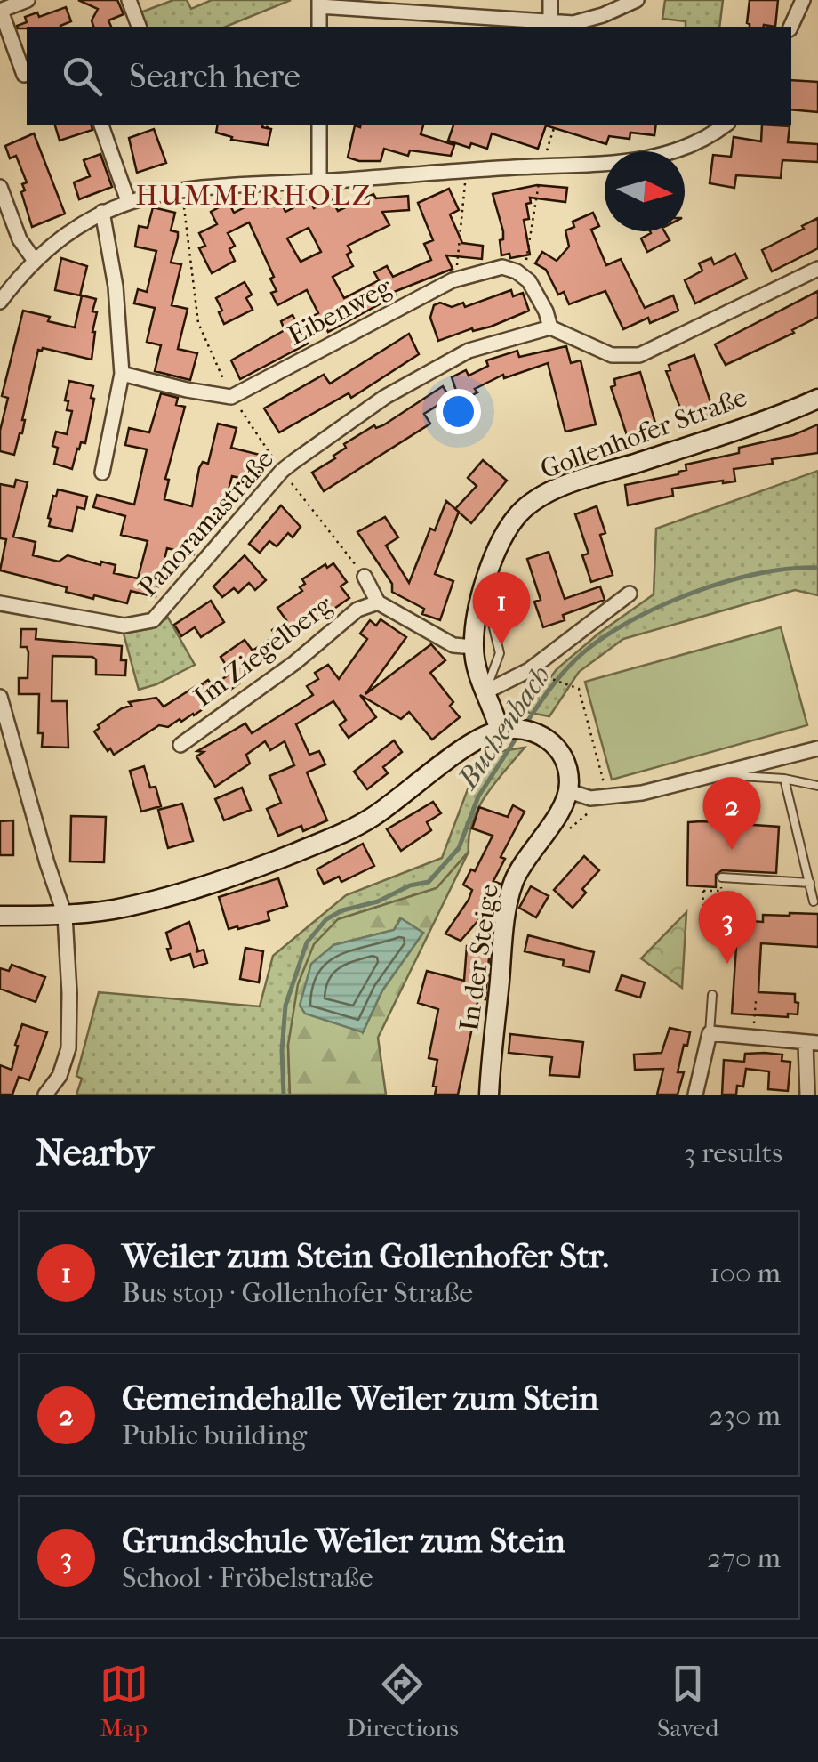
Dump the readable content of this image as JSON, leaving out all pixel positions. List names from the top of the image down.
{
  "streets": {
    "main road": ["Gollenhofer Straße", "In der Steige"],
    "street": ["Eibenweg", "Panoramastraße", "Im Ziegelberg"]
  },
  "districts": ["HUMMERHOLZ"],
  "water": ["Buchenbach"],
  "north": "right",
  "page": {
    "search": "Search here",
    "pins": ["1", "2", "3"],
    "heading": ["Nearby", "3 results"],
    "list": [
      {
        "mark": "1",
        "name": "Weiler zum Stein Gollenhofer Str.",
        "note": "Bus stop · Gollenhofer Straße",
        "value": "100 m"
      },
      {
        "mark": "2",
        "name": "Gemeindehalle Weiler zum Stein",
        "note": "Public building",
        "value": "230 m"
      },
      {
        "mark": "3",
        "name": "Grundschule Weiler zum Stein",
        "note": "School · Fröbelstraße",
        "value": "270 m"
      }
    ],
    "nav": ["Map", "Directions", "Saved"]
  }
}
